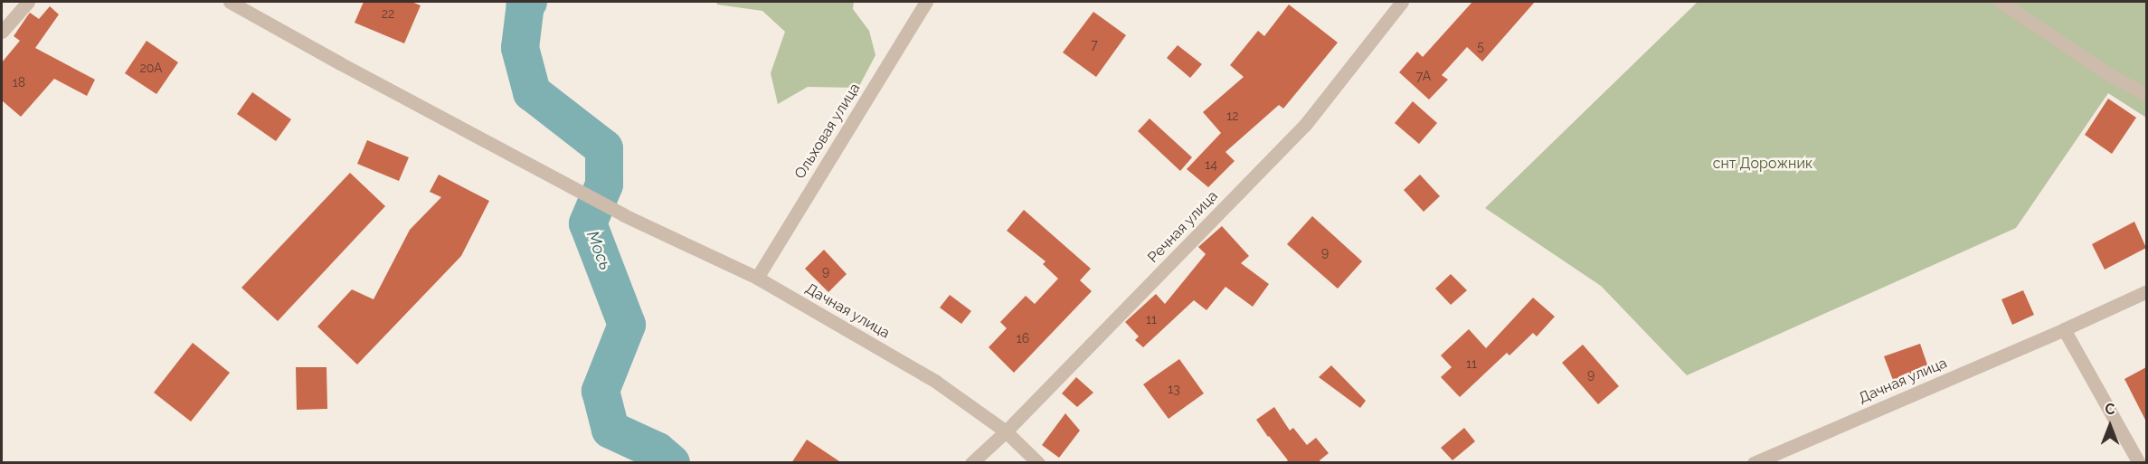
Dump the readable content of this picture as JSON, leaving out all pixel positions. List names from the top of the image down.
{
  "streets": {
    "street": ["Ольховая улица", "Речная улица", "Дачная улица"]
  },
  "crossings": [
    ["Ольховая улица", "Дачная улица"],
    ["Речная улица", "Дачная улица"]
  ],
  "water": ["Мось"],
  "parks": ["снт Дорожник"],
  "house_numbers": [
    "22",
    "7",
    "5",
    "20А",
    "7А",
    "18",
    "12",
    "14",
    "9",
    "9",
    "11",
    "16",
    "11",
    "9",
    "13"
  ],
  "north": "top"
}
